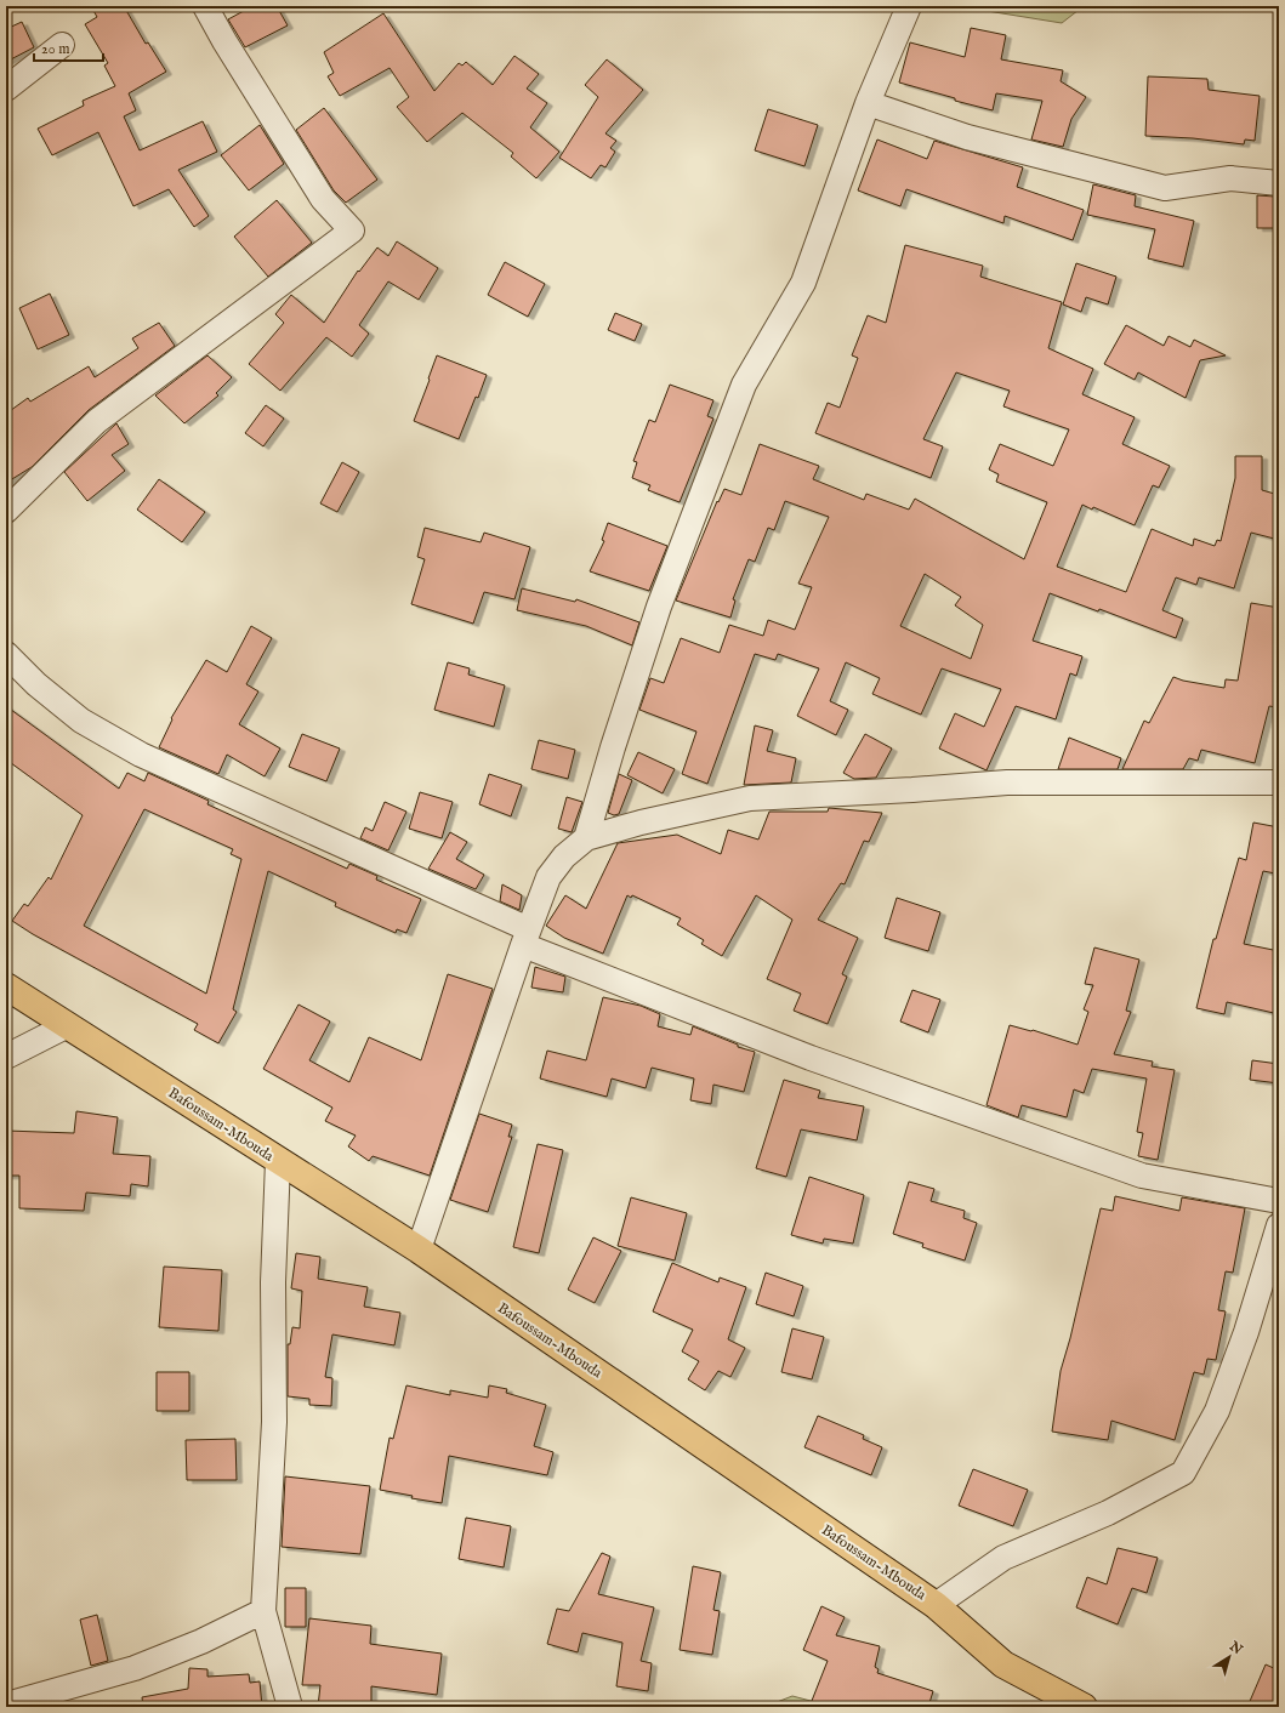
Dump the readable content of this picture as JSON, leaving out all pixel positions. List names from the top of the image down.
{
  "streets": {
    "highway": ["Bafoussam-Mbouda"]
  },
  "scale_bar": "20 m",
  "north": "top right"
}
